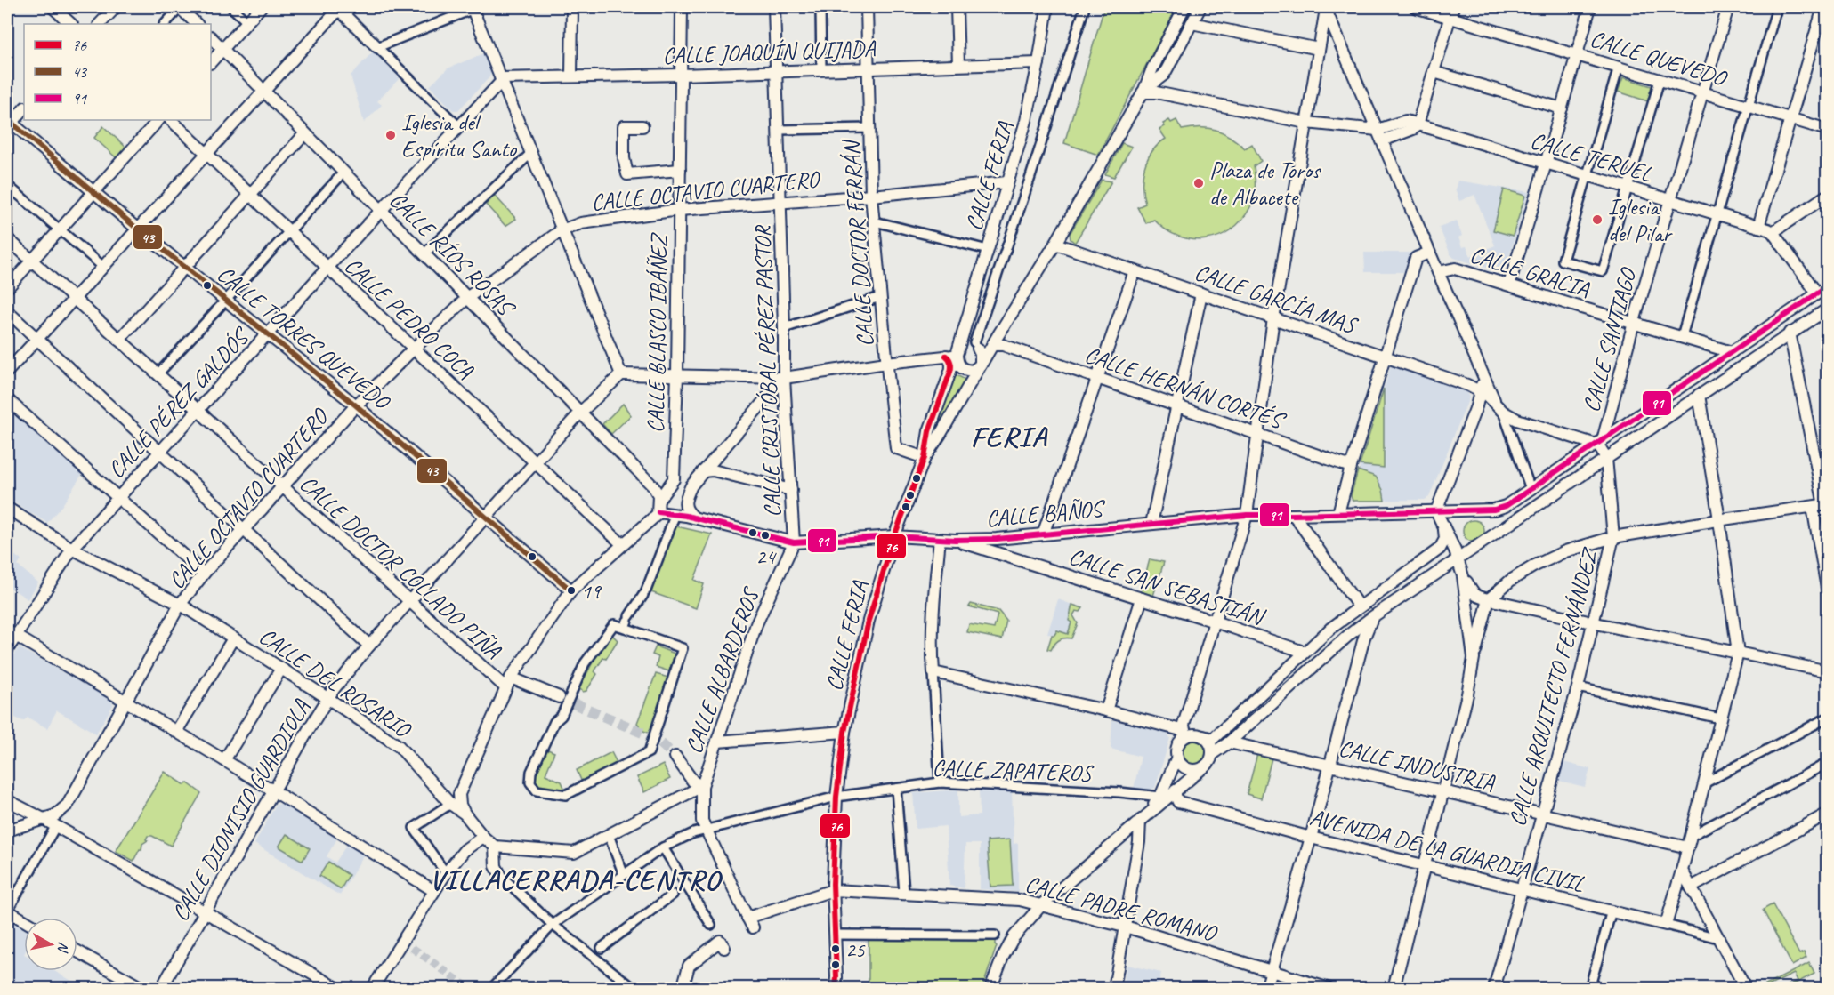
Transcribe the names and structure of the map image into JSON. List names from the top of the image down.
{
  "streets": {
    "street": [
      "CALLE JOAQUÍN QUIJADA",
      "CALLE QUEVEDO",
      "CALLE TERUEL",
      "CALLE FERIA",
      "CALLE OCTAVIO CUARTERO",
      "CALLE DOCTOR FERRÁN",
      "CALLE RÍOS ROSAS",
      "CALLE GRACIA",
      "CALLE GARCÍA MAS",
      "CALLE PEDRO COCA",
      "CALLE BLASCO IBÁÑEZ",
      "CALLE TORRES QUEVEDO",
      "CALLE SANTIAGO",
      "CALLE CRISTÓBAL PÉREZ PASTOR",
      "CALLE HERNÁN CORTÉS",
      "CALLE PÉREZ GALDÓS",
      "CALLE BAÑOS",
      "CALLE DOCTOR COLLADO PIÑA",
      "CALLE SAN SEBASTIÁN",
      "CALLE ALBARDEROS",
      "CALLE DEL ROSARIO",
      "CALLE ARQUITECTO FERNÁNDEZ",
      "CALLE INDUSTRIA",
      "CALLE ZAPATEROS",
      "CALLE DIONISIO GUARDIOLA",
      "AVENIDA DE LA GUARDIA CIVIL",
      "CALLE PADRE ROMANO"
    ]
  },
  "crossings": [
    ["CALLE JOAQUÍN QUIJADA", "CALLE FERIA"],
    ["CALLE JOAQUÍN QUIJADA", "CALLE DOCTOR FERRÁN"],
    ["CALLE JOAQUÍN QUIJADA", "CALLE BLASCO IBÁÑEZ"],
    ["CALLE JOAQUÍN QUIJADA", "CALLE CRISTÓBAL PÉREZ PASTOR"],
    ["CALLE JOAQUÍN QUIJADA", "CALLE PÉREZ GALDÓS"],
    ["CALLE QUEVEDO", "CALLE SANTIAGO"],
    ["CALLE TERUEL", "CALLE SANTIAGO"],
    ["CALLE FERIA", "CALLE OCTAVIO CUARTERO"],
    ["CALLE FERIA", "CALLE DOCTOR FERRÁN"],
    ["CALLE FERIA", "CALLE GARCÍA MAS"],
    ["CALLE FERIA", "CALLE HERNÁN CORTÉS"],
    ["CALLE FERIA", "CALLE BAÑOS"],
    ["CALLE FERIA", "CALLE ALBARDEROS"],
    ["CALLE FERIA", "CALLE ZAPATEROS"],
    ["CALLE FERIA", "CALLE PADRE ROMANO"],
    ["CALLE OCTAVIO CUARTERO", "CALLE DOCTOR FERRÁN"],
    ["CALLE OCTAVIO CUARTERO", "CALLE RÍOS ROSAS"],
    ["CALLE OCTAVIO CUARTERO", "CALLE PEDRO COCA"],
    ["CALLE OCTAVIO CUARTERO", "CALLE BLASCO IBÁÑEZ"],
    ["CALLE OCTAVIO CUARTERO", "CALLE TORRES QUEVEDO"],
    ["CALLE OCTAVIO CUARTERO", "CALLE CRISTÓBAL PÉREZ PASTOR"],
    ["CALLE OCTAVIO CUARTERO", "CALLE DOCTOR COLLADO PIÑA"],
    ["CALLE OCTAVIO CUARTERO", "CALLE DEL ROSARIO"],
    ["CALLE RÍOS ROSAS", "CALLE BLASCO IBÁÑEZ"],
    ["CALLE RÍOS ROSAS", "CALLE PÉREZ GALDÓS"],
    ["CALLE RÍOS ROSAS", "CALLE DIONISIO GUARDIOLA"],
    ["CALLE GRACIA", "CALLE SANTIAGO"],
    ["CALLE GARCÍA MAS", "CALLE SANTIAGO"],
    ["CALLE PEDRO COCA", "CALLE PÉREZ GALDÓS"],
    ["CALLE PEDRO COCA", "CALLE DIONISIO GUARDIOLA"],
    ["CALLE TORRES QUEVEDO", "CALLE PÉREZ GALDÓS"],
    ["CALLE TORRES QUEVEDO", "CALLE DIONISIO GUARDIOLA"],
    ["CALLE CRISTÓBAL PÉREZ PASTOR", "CALLE BAÑOS"],
    ["CALLE CRISTÓBAL PÉREZ PASTOR", "CALLE ALBARDEROS"],
    ["CALLE PÉREZ GALDÓS", "CALLE DOCTOR COLLADO PIÑA"],
    ["CALLE PÉREZ GALDÓS", "CALLE DEL ROSARIO"],
    ["CALLE BAÑOS", "CALLE SAN SEBASTIÁN"],
    ["CALLE BAÑOS", "CALLE ALBARDEROS"],
    ["CALLE DOCTOR COLLADO PIÑA", "CALLE DIONISIO GUARDIOLA"],
    ["CALLE ALBARDEROS", "CALLE ZAPATEROS"],
    ["CALLE ALBARDEROS", "CALLE PADRE ROMANO"],
    ["CALLE DEL ROSARIO", "CALLE DIONISIO GUARDIOLA"],
    ["CALLE ARQUITECTO FERNÁNDEZ", "CALLE INDUSTRIA"],
    ["CALLE ARQUITECTO FERNÁNDEZ", "AVENIDA DE LA GUARDIA CIVIL"]
  ],
  "districts": ["FERIA", "VILLACERRADA-CENTRO"],
  "places": [
    "Iglesia del Espíritu Santo",
    "Plaza de Toros de Albacete",
    "Iglesia del Pilar",
    "24",
    "19",
    "25"
  ],
  "lines": ["transit line 43", "transit line 91", "transit line 76"],
  "legend": ["76", "43", "91"],
  "north": "right"
}
